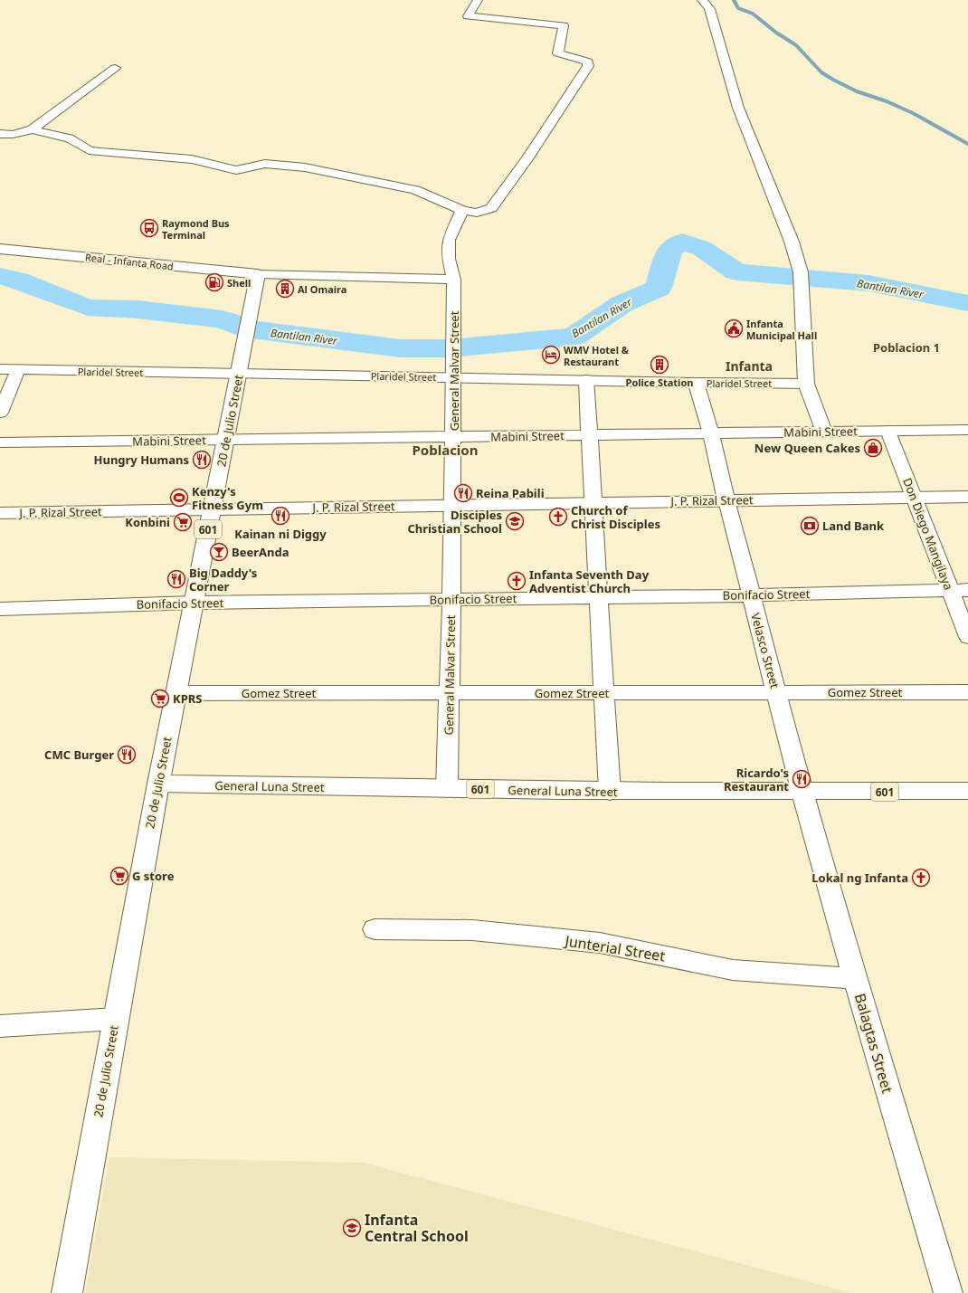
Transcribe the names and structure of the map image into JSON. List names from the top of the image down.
{
  "streets": {
    "street": [
      "Real - Infanta Road",
      "General Malvar Street",
      "Plaridel Street",
      "20 de Julio Street",
      "Mabini Street",
      "J. P. Rizal Street",
      "601",
      "Don Diego Mangilaya",
      "Bonifacio Street",
      "Velasco Street",
      "Gomez Street",
      "General Luna Street",
      "Junterial Street",
      "Balagtas Street"
    ]
  },
  "crossings": [
    ["Real - Infanta Road", "20 de Julio Street"],
    ["General Malvar Street", "Plaridel Street"],
    ["General Malvar Street", "Mabini Street"],
    ["General Malvar Street", "J. P. Rizal Street"],
    ["General Malvar Street", "Bonifacio Street"],
    ["General Malvar Street", "Gomez Street"],
    ["General Malvar Street", "General Luna Street"],
    ["Plaridel Street", "20 de Julio Street"],
    ["Plaridel Street", "Velasco Street"],
    ["20 de Julio Street", "Mabini Street"],
    ["20 de Julio Street", "J. P. Rizal Street"],
    ["20 de Julio Street", "Bonifacio Street"],
    ["20 de Julio Street", "Gomez Street"],
    ["20 de Julio Street", "General Luna Street"],
    ["Mabini Street", "Don Diego Mangilaya"],
    ["Mabini Street", "Velasco Street"],
    ["J. P. Rizal Street", "Don Diego Mangilaya"],
    ["J. P. Rizal Street", "Velasco Street"],
    ["Don Diego Mangilaya", "Bonifacio Street"],
    ["Bonifacio Street", "Velasco Street"],
    ["Velasco Street", "Gomez Street"],
    ["Velasco Street", "General Luna Street"],
    ["Velasco Street", "Balagtas Street"],
    ["General Luna Street", "Balagtas Street"],
    ["Junterial Street", "Balagtas Street"]
  ],
  "districts": ["Poblacion 1", "Infanta", "Poblacion"],
  "water": ["Bantilan River"],
  "places": {
    "bus stop": ["Raymond Bus Terminal"],
    "fuel station": ["Shell"],
    "building": ["Al Omaira", "Police Station"],
    "public building": ["Infanta Municipal Hall"],
    "hotel": ["WMV Hotel & Restaurant"],
    "shop": ["New Queen Cakes"],
    "restaurant": [
      "Hungry Humans",
      "Reina Pabili",
      "Kainan ni Diggy",
      "Big Daddy's Corner",
      "CMC Burger",
      "Ricardo's Restaurant"
    ],
    "sports": ["Kenzy's Fitness Gym"],
    "church": ["Church of Christ Disciples", "Infanta Seventh Day Adventist Church", "Lokal ng Infanta"],
    "school or university": ["Disciples Christian School", "Infanta Central School"],
    "supermarket": ["Konbini", "KPRS", "G store"],
    "bank": ["Land Bank"],
    "bar": ["BeerAnda"]
  }
}
